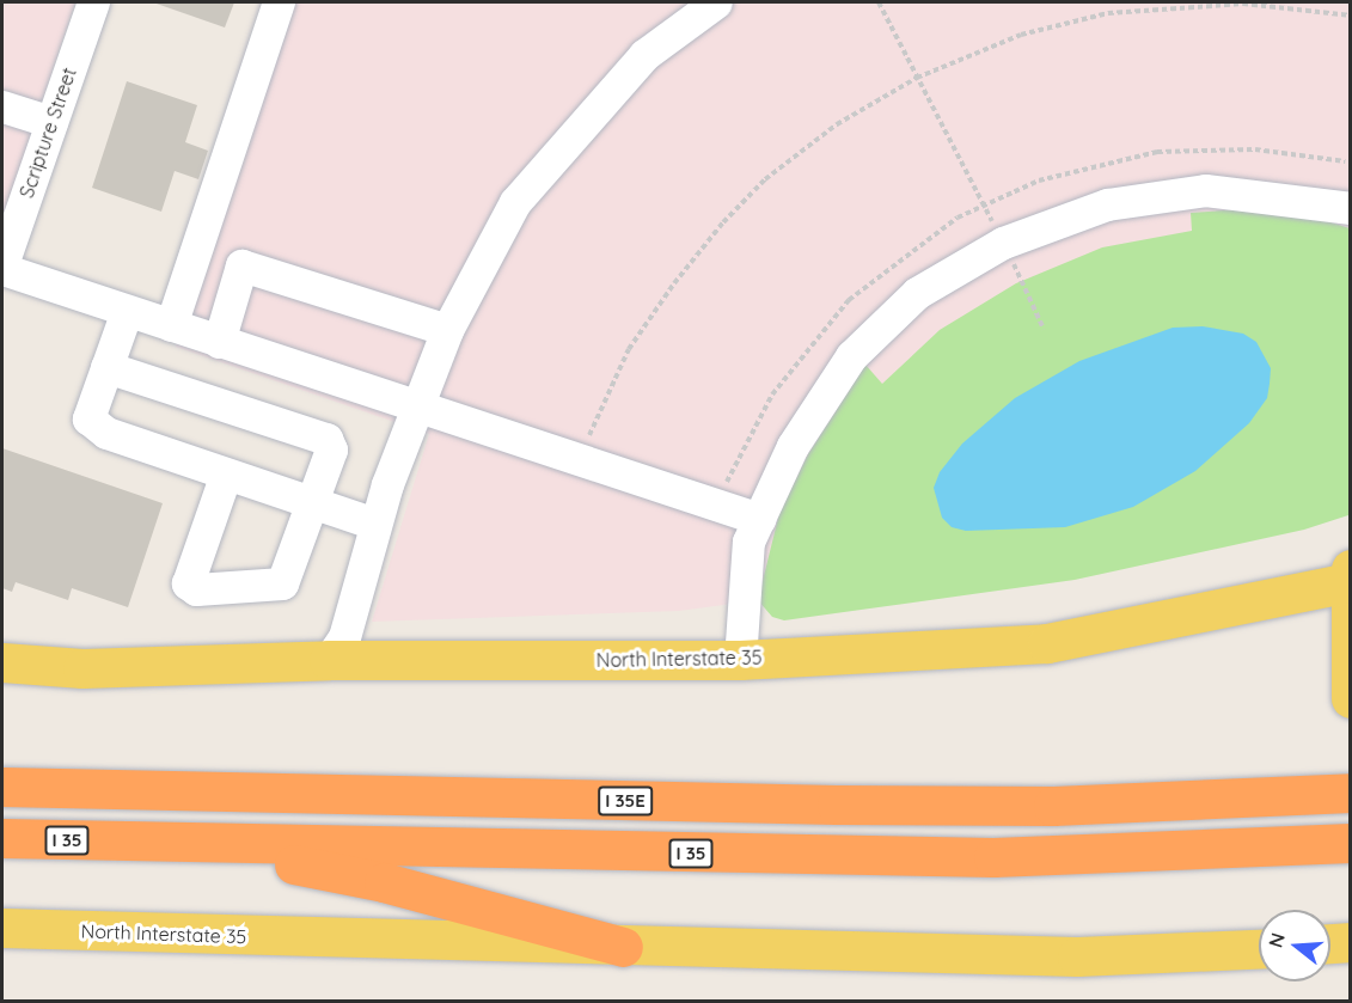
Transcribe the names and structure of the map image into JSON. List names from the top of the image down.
{
  "streets": {
    "highway": ["I 35E", "I 35"],
    "main road": ["North Interstate 35"],
    "street": ["Scripture Street"]
  },
  "north": "left"
}
